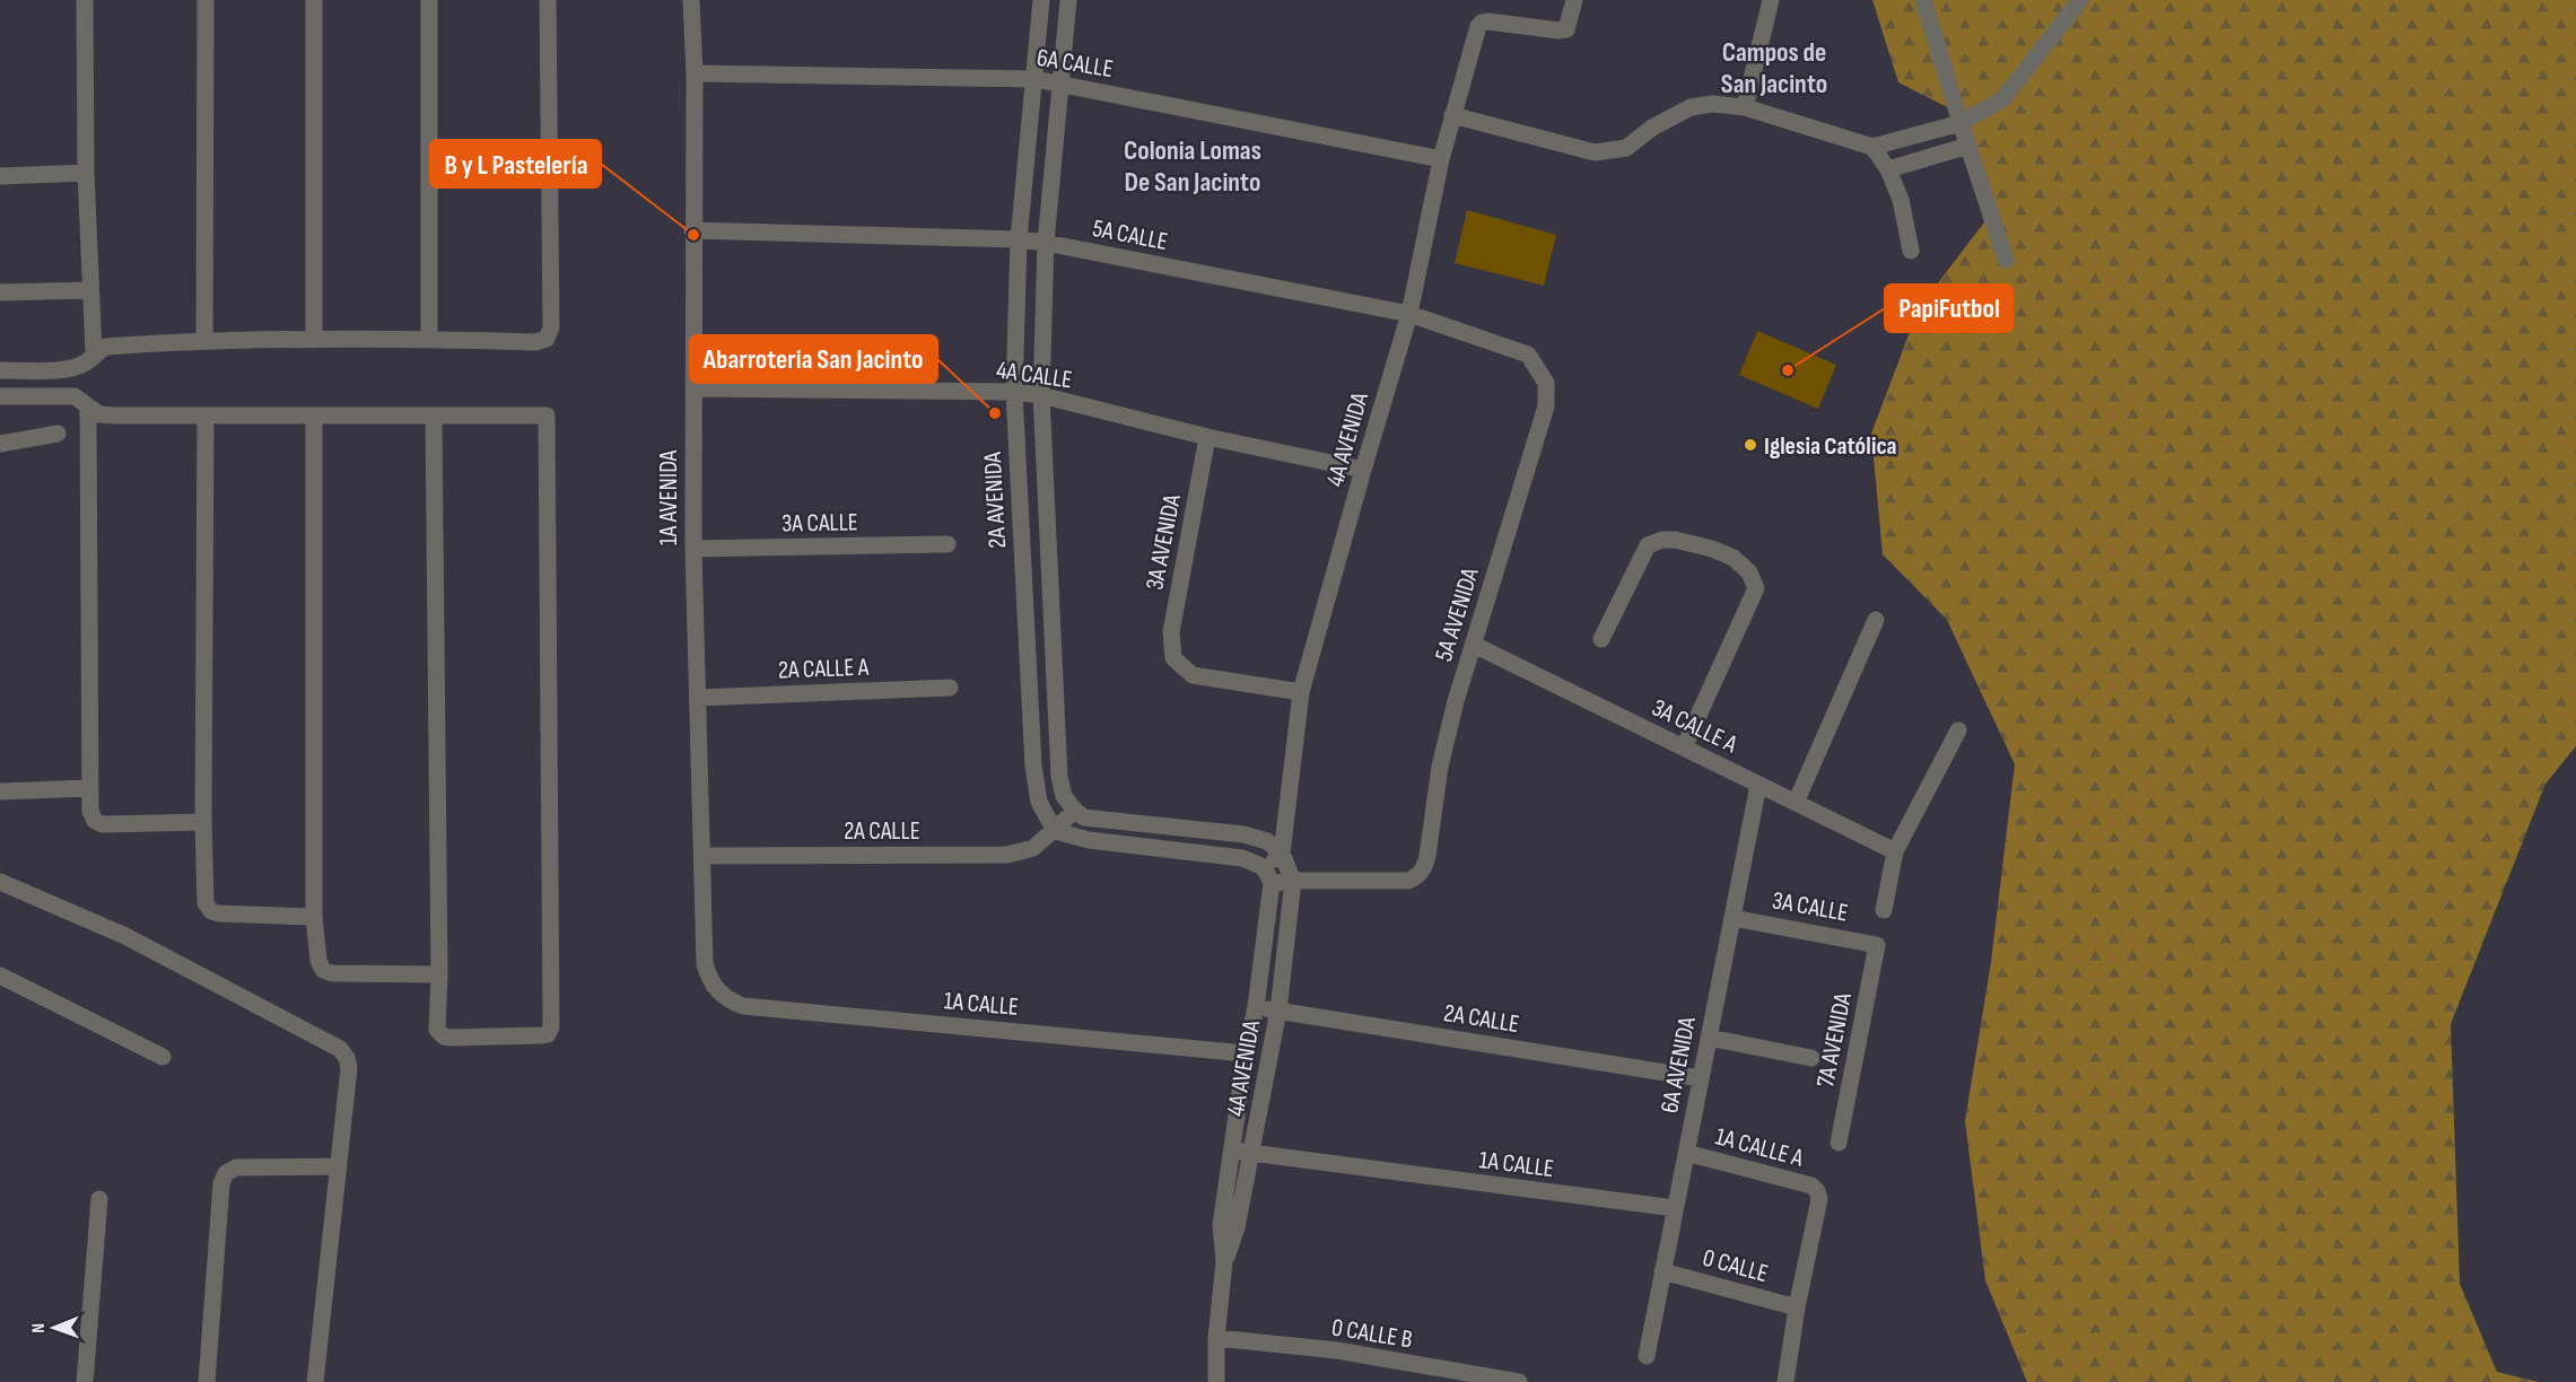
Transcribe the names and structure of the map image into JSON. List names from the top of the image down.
{
  "streets": {
    "street": [
      "6A CALLE",
      "5A CALLE",
      "4A CALLE",
      "4A AVENIDA",
      "1A AVENIDA",
      "2A AVENIDA",
      "3A CALLE",
      "3A AVENIDA",
      "5A AVENIDA",
      "2A CALLE A",
      "3A CALLE A",
      "2A CALLE",
      "1A CALLE",
      "7A AVENIDA",
      "6A AVENIDA",
      "1A CALLE A",
      "0 CALLE",
      "0 CALLE B"
    ]
  },
  "crossings": [
    ["6A CALLE", "4A AVENIDA"],
    ["6A CALLE", "1A AVENIDA"],
    ["6A CALLE", "2A AVENIDA"],
    ["5A CALLE", "4A AVENIDA"],
    ["5A CALLE", "1A AVENIDA"],
    ["5A CALLE", "2A AVENIDA"],
    ["5A CALLE", "5A AVENIDA"],
    ["4A CALLE", "4A AVENIDA"],
    ["4A CALLE", "1A AVENIDA"],
    ["4A CALLE", "2A AVENIDA"],
    ["4A CALLE", "3A AVENIDA"],
    ["4A AVENIDA", "3A AVENIDA"],
    ["4A AVENIDA", "5A AVENIDA"],
    ["4A AVENIDA", "2A CALLE"],
    ["4A AVENIDA", "1A CALLE"],
    ["4A AVENIDA", "0 CALLE B"],
    ["1A AVENIDA", "3A CALLE"],
    ["1A AVENIDA", "2A CALLE A"],
    ["1A AVENIDA", "2A CALLE"],
    ["1A AVENIDA", "1A CALLE"],
    ["2A AVENIDA", "2A CALLE"],
    ["3A CALLE", "7A AVENIDA"],
    ["3A CALLE", "6A AVENIDA"],
    ["5A AVENIDA", "3A CALLE A"],
    ["3A CALLE A", "6A AVENIDA"],
    ["2A CALLE", "6A AVENIDA"],
    ["1A CALLE", "6A AVENIDA"],
    ["6A AVENIDA", "1A CALLE A"],
    ["6A AVENIDA", "0 CALLE"],
    ["1A CALLE A", "0 CALLE"]
  ],
  "districts": ["Campos de San Jacinto", "Colonia Lomas De San Jacinto"],
  "places": [
    "B y L Pastelería",
    "PapiFutbol",
    "Abarroteria San Jacinto",
    "Iglesia Católica"
  ],
  "north": "left"
}
